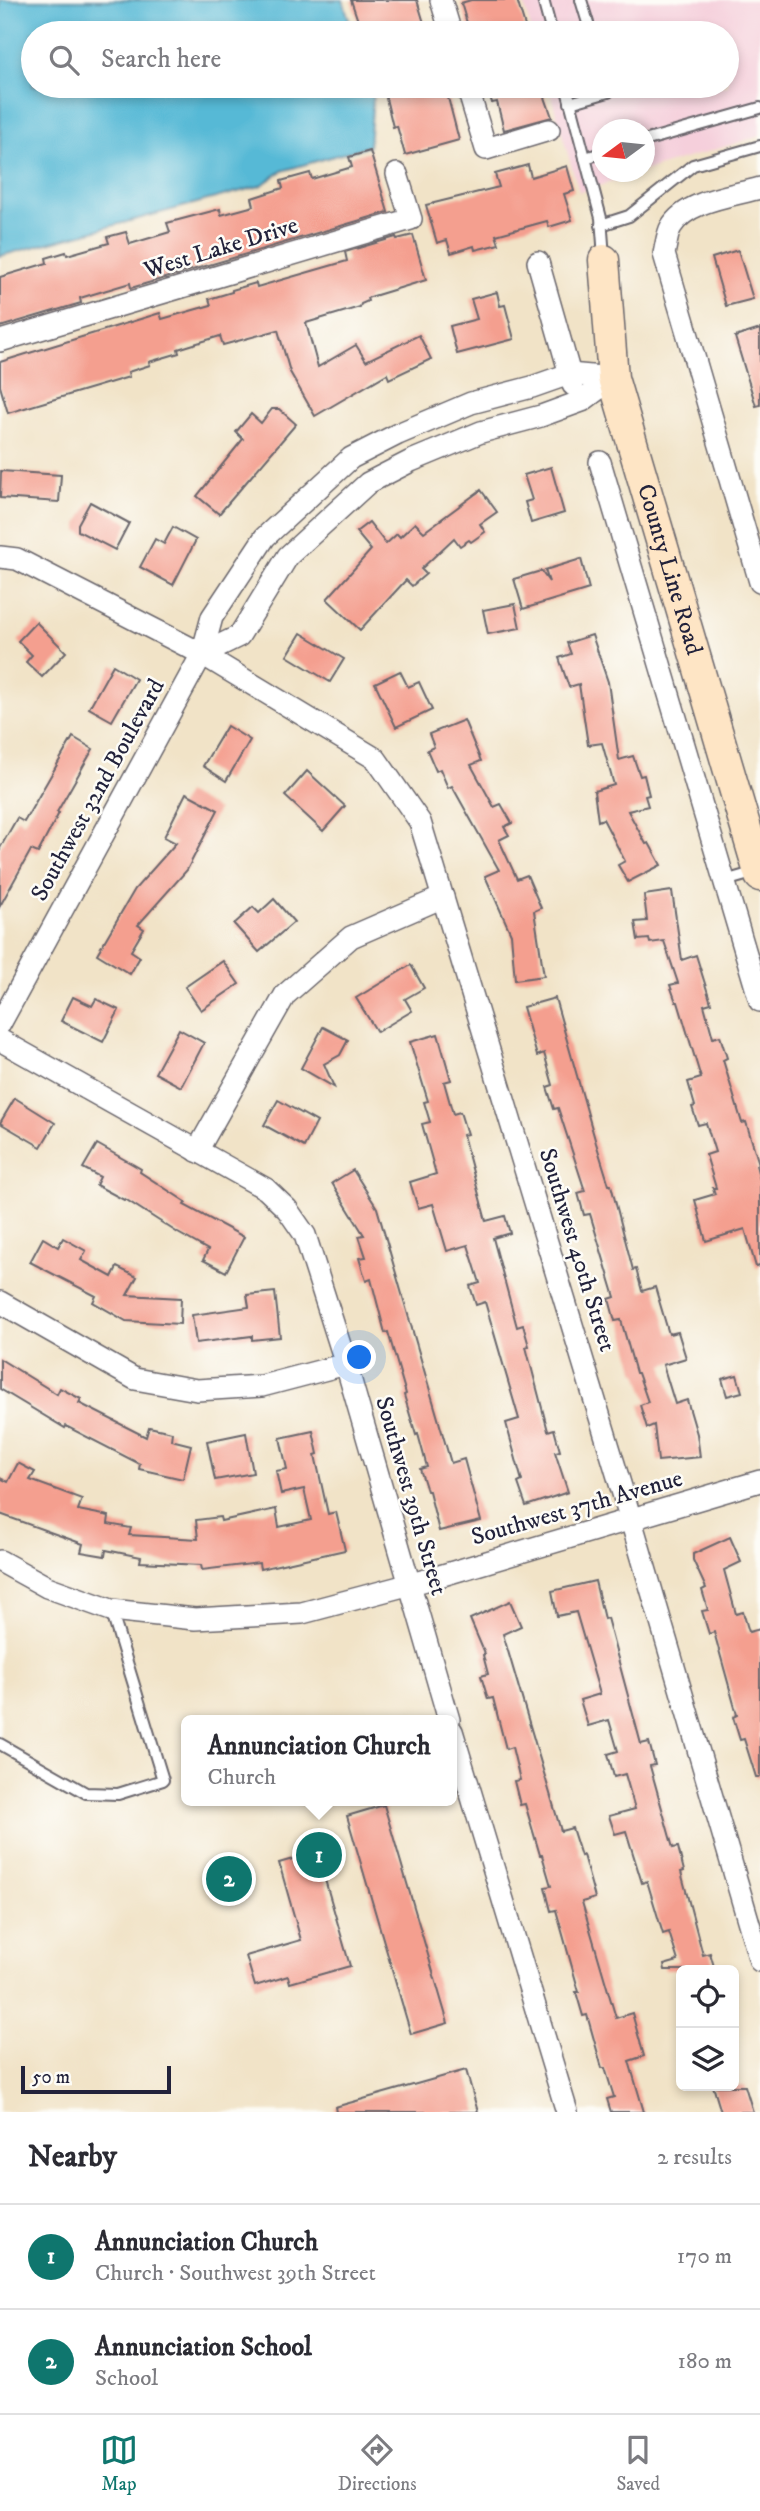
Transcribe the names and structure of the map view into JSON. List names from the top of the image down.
{
  "streets": {
    "street": [
      "West Lake Drive",
      "County Line Road",
      "Southwest 32nd Boulevard",
      "Southwest 40th Street",
      "Southwest 39th Street",
      "Southwest 37th Avenue"
    ]
  },
  "crossings": [
    ["County Line Road", "Southwest 32nd Boulevard"],
    ["Southwest 32nd Boulevard", "Southwest 40th Street"],
    ["Southwest 40th Street", "Southwest 37th Avenue"],
    ["Southwest 39th Street", "Southwest 37th Avenue"]
  ],
  "scale_bar": "50 m",
  "north": "left",
  "page": {
    "search": "Search here",
    "popup": ["Annunciation Church", "Church"],
    "pins": ["1", "2"],
    "scale": "50 m",
    "heading": ["Nearby", "2 results"],
    "list": [
      {
        "mark": "1",
        "name": "Annunciation Church",
        "note": "Church · Southwest 39th Street",
        "value": "170 m"
      },
      {
        "mark": "2",
        "name": "Annunciation School",
        "note": "School",
        "value": "180 m"
      }
    ],
    "nav": ["Map", "Directions", "Saved"]
  }
}
